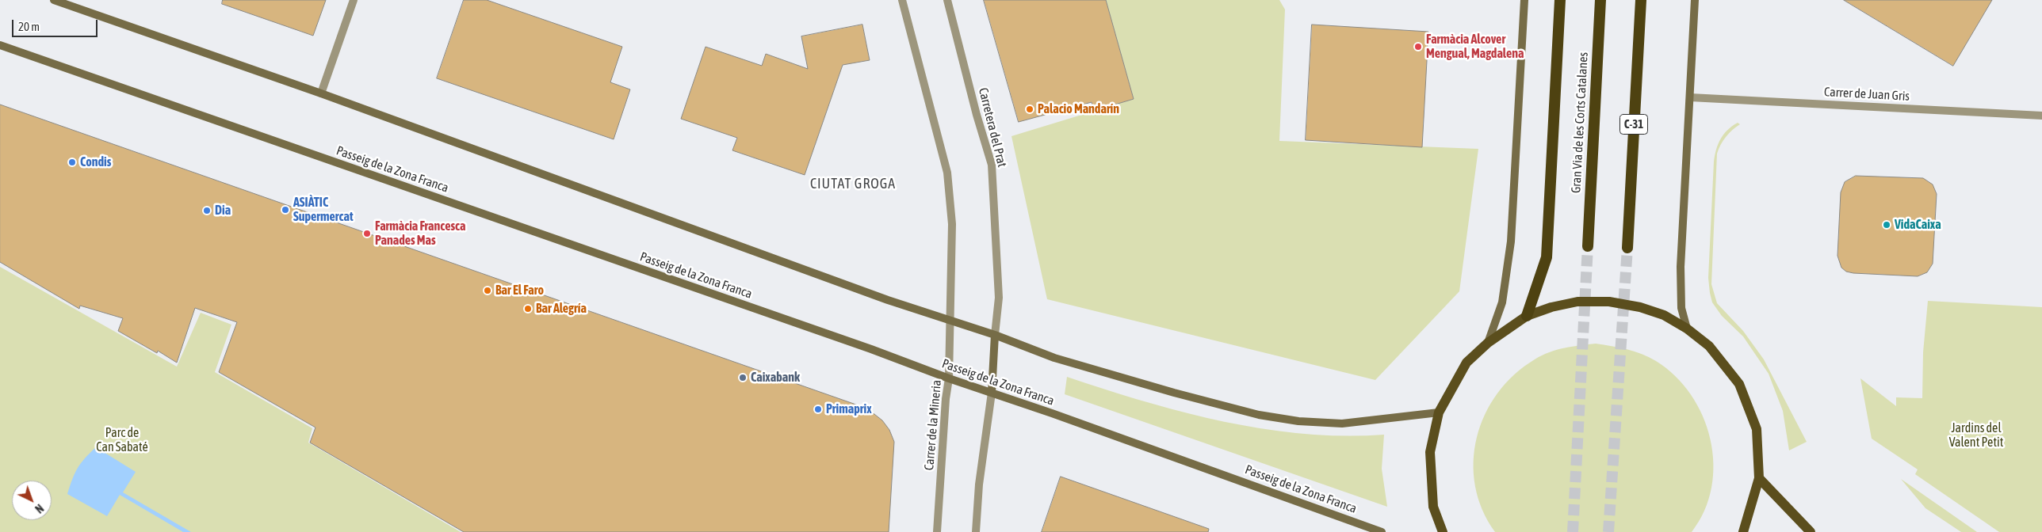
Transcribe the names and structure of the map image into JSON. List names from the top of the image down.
{
  "streets": {
    "highway": ["Gran Via de les Corts Catalanes", "C-31"],
    "main road": ["Passeig de la Zona Franca"],
    "street": ["Carrer de Juan Gris", "Carretera del Prat", "Carrer de la Mineria"]
  },
  "crossings": [
    ["Passeig de la Zona Franca", "Carrer de la Mineria"]
  ],
  "districts": ["CIUTAT GROGA"],
  "parks": ["Jardins del Valent Petit", "Parc de Can Sabaté"],
  "places": [
    "Farmàcia Alcover Mengual, Magdalena",
    "Palacio Mandarín",
    "Condis",
    "ASIÀTIC Supermercat",
    "Dia",
    "VidaCaixa",
    "Farmàcia Francesca Panades Mas",
    "Bar El Faro",
    "Bar Alegría",
    "Caixabank",
    "Primaprix"
  ],
  "scale_bar": "20 m",
  "north": "bottom right"
}
